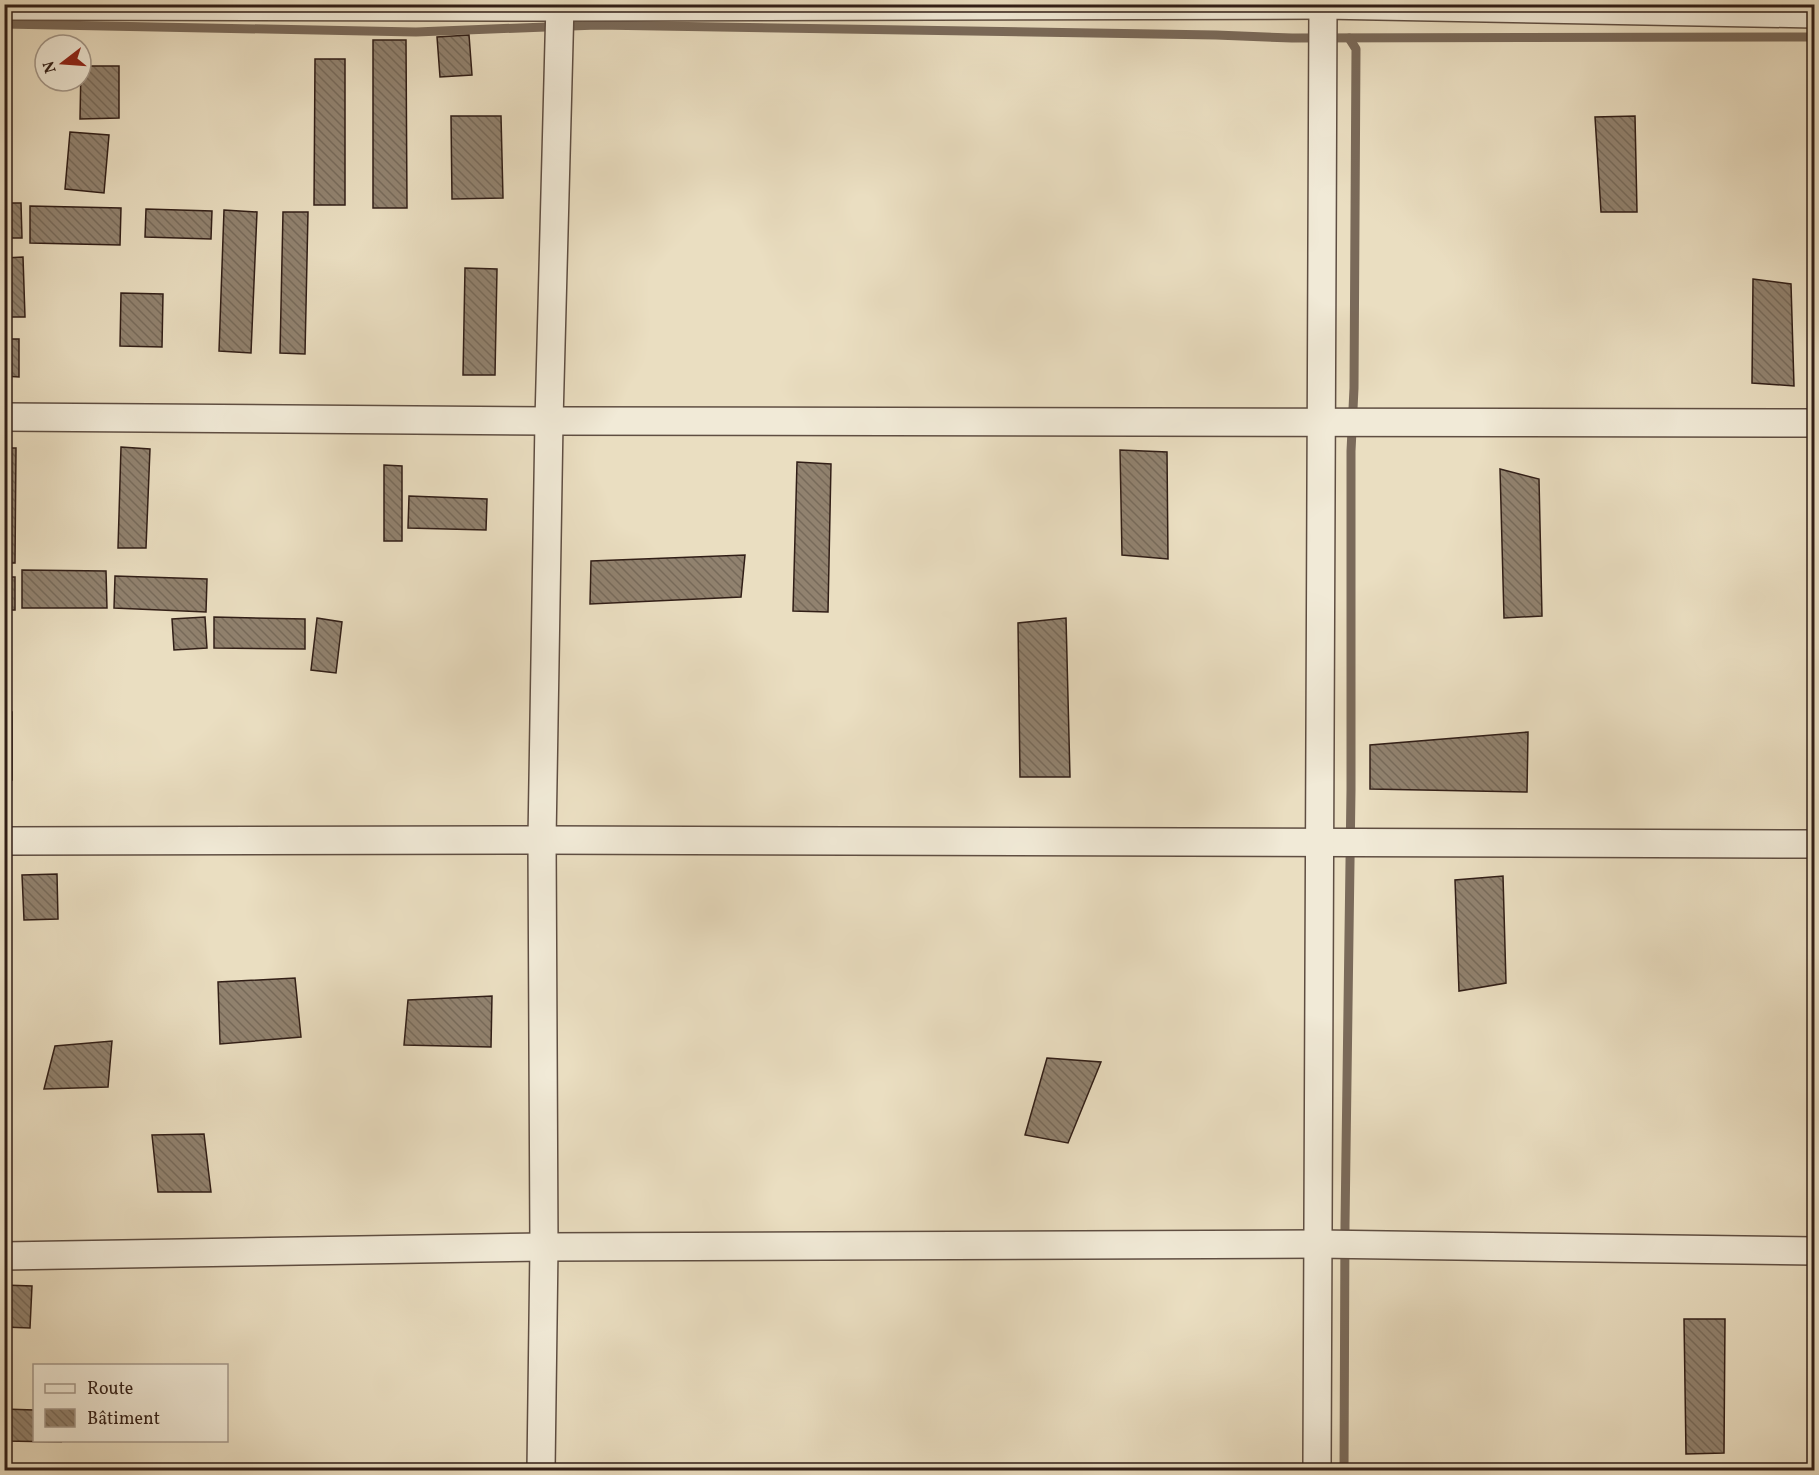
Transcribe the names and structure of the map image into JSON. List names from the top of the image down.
{
  "legend": ["Route", "Bâtiment"],
  "north": "left"
}
